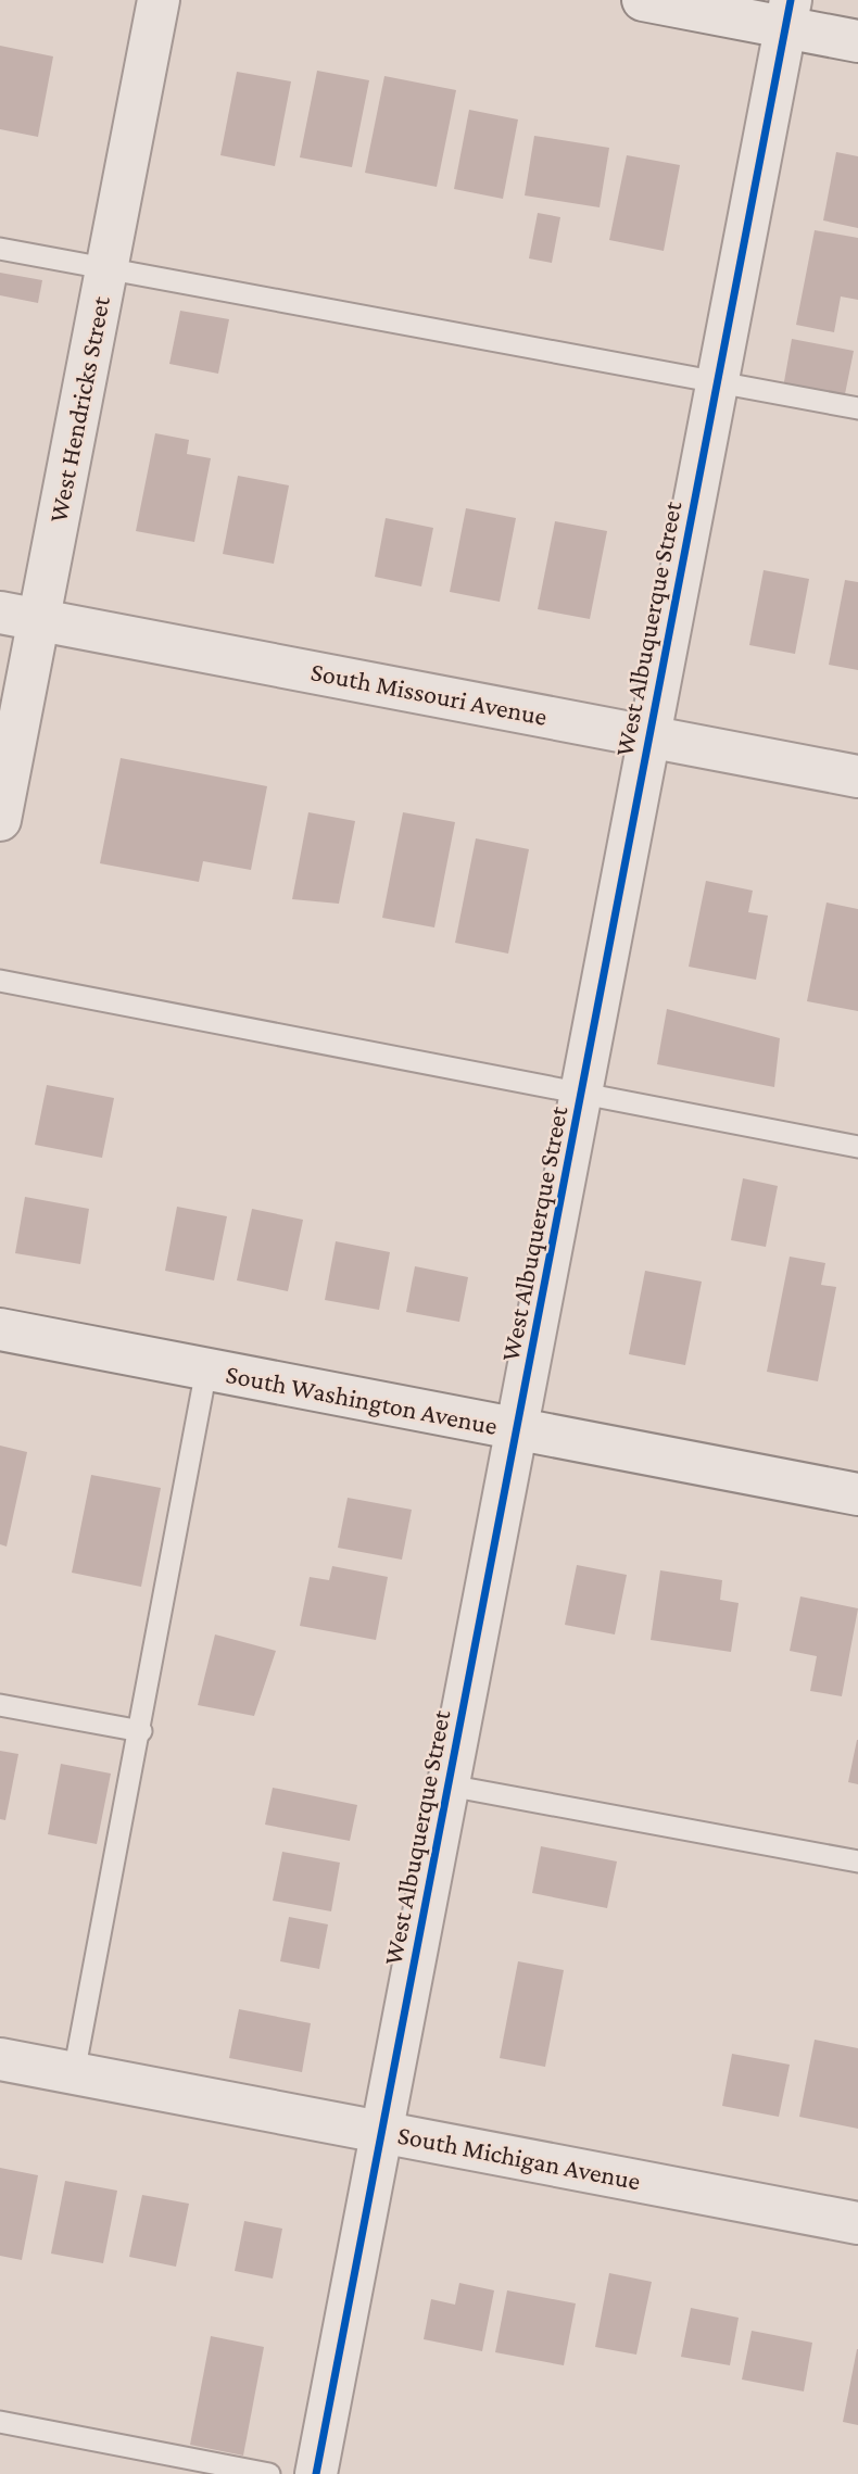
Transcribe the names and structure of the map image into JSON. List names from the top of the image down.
{
  "streets": {
    "street": [
      "West Hendricks Street",
      "West Albuquerque Street",
      "South Missouri Avenue",
      "South Washington Avenue",
      "South Michigan Avenue"
    ]
  },
  "crossings": [
    ["West Hendricks Street", "South Missouri Avenue"],
    ["West Albuquerque Street", "South Missouri Avenue"],
    ["West Albuquerque Street", "South Washington Avenue"],
    ["West Albuquerque Street", "South Michigan Avenue"]
  ]
}
